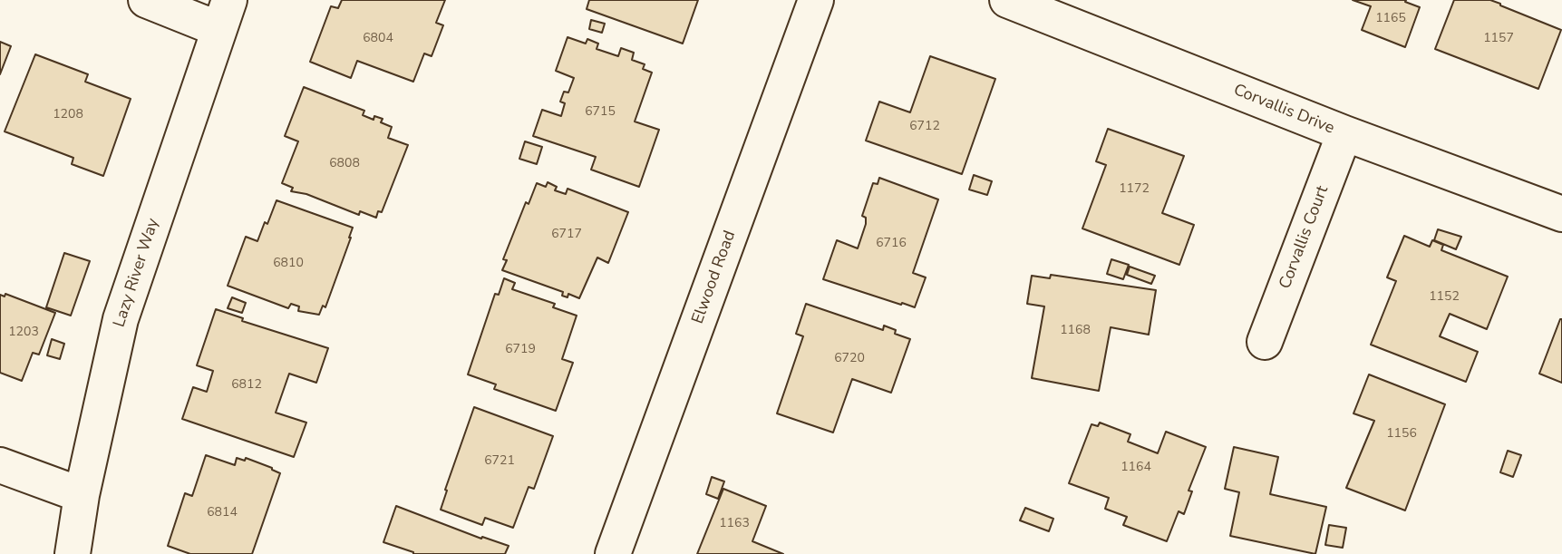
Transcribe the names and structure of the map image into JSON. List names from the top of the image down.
{
  "streets": {
    "street": [
      "Corvallis Drive",
      "Corvallis Court",
      "Lazy River Way",
      "Elwood Road"
    ]
  },
  "crossings": [
    ["Corvallis Drive", "Corvallis Court"]
  ],
  "house_numbers": [
    "1165",
    "6804",
    "1157",
    "6715",
    "1208",
    "6712",
    "6808",
    "1172",
    "6717",
    "6716",
    "6810",
    "1152",
    "1168",
    "1203",
    "6719",
    "6720",
    "6812",
    "1156",
    "6721",
    "1164",
    "6814",
    "1163"
  ]
}
